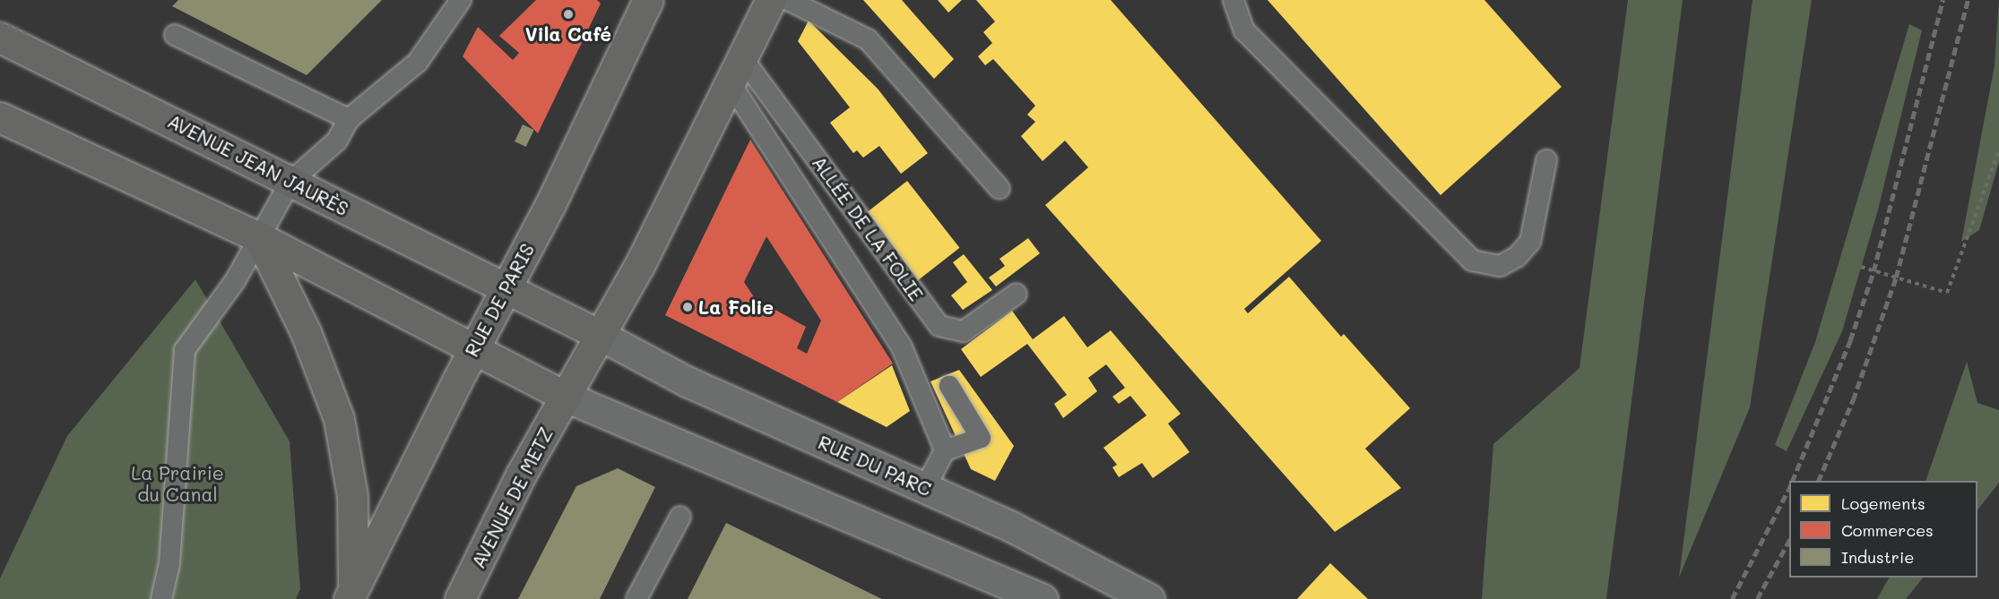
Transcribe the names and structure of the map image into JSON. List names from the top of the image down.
{
  "streets": {
    "main road": [
      "AVENUE JEAN JAURÈS",
      "RUE DE PARIS",
      "RUE DU PARC",
      "AVENUE DE METZ"
    ],
    "lane": ["ALLÉE DE LA FOLIE"]
  },
  "crossings": [
    ["AVENUE JEAN JAURÈS", "RUE DE PARIS"],
    ["AVENUE JEAN JAURÈS", "RUE DU PARC"]
  ],
  "parks": ["La Prairie du Canal"],
  "places": ["Vila Café", "La Folie"],
  "legend": ["Logements", "Commerces", "Industrie"]
}
